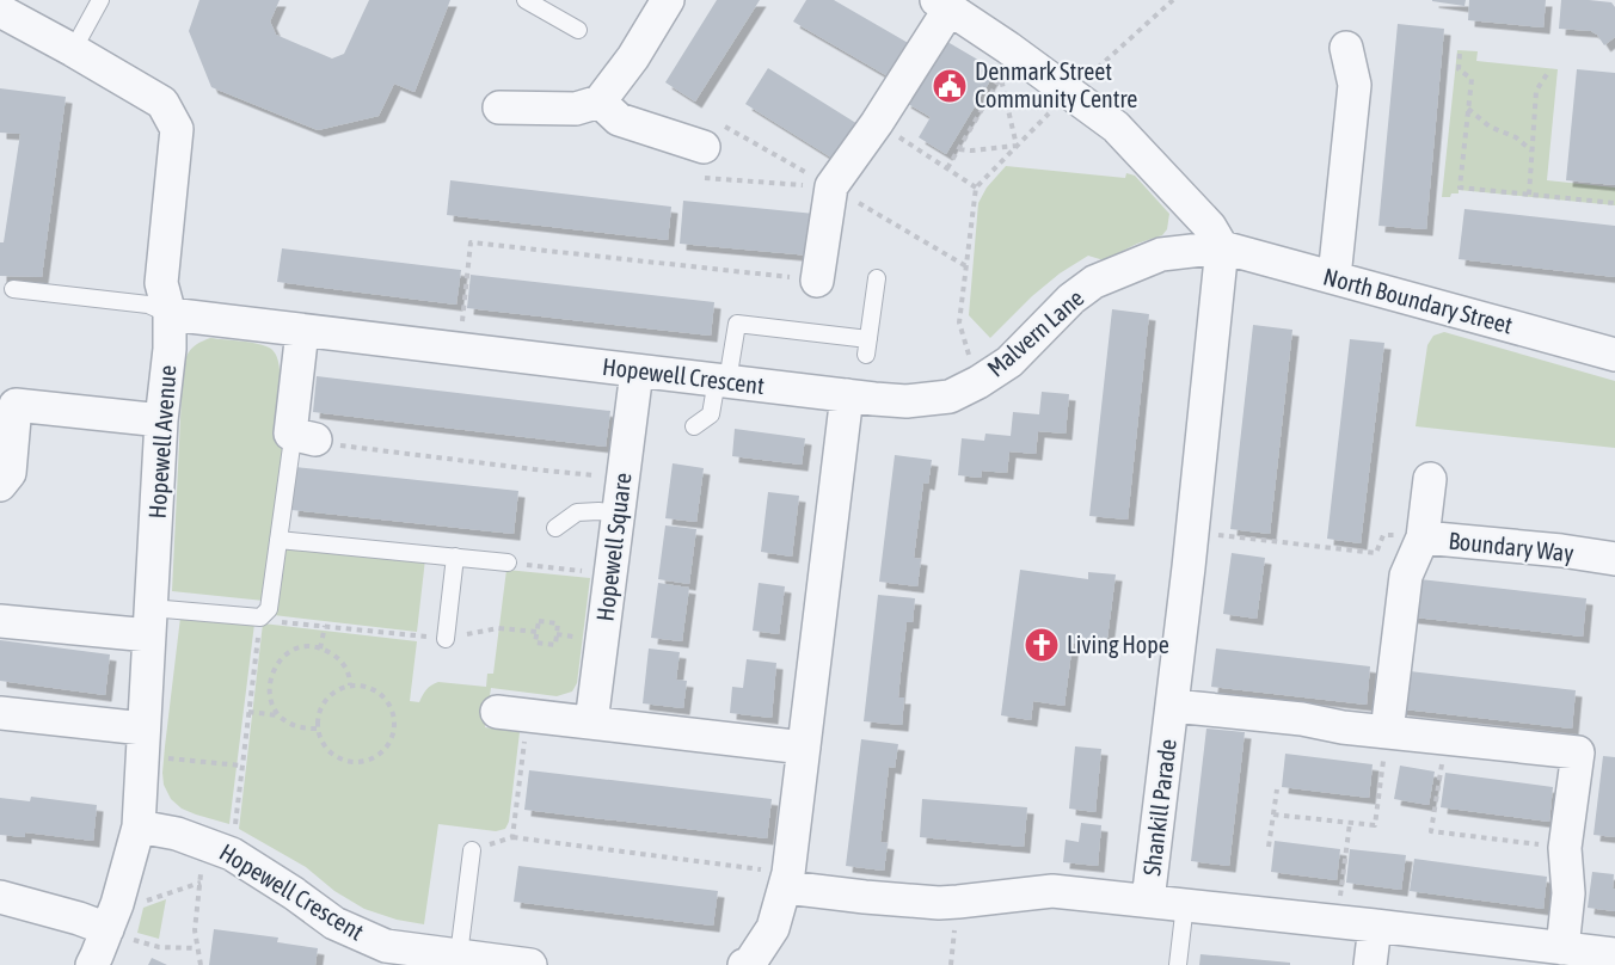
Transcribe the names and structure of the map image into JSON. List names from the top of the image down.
{
  "streets": {
    "street": [
      "North Boundary Street",
      "Malvern Lane",
      "Hopewell Crescent",
      "Hopewell Avenue",
      "Hopewell Square",
      "Boundary Way",
      "Shankill Parade"
    ]
  },
  "crossings": [
    ["North Boundary Street", "Malvern Lane"],
    ["North Boundary Street", "Shankill Parade"],
    ["Malvern Lane", "Hopewell Crescent"],
    ["Malvern Lane", "Shankill Parade"],
    ["Hopewell Crescent", "Hopewell Avenue"],
    ["Hopewell Crescent", "Hopewell Square"]
  ],
  "places": {
    "public building": ["Denmark Street Community Centre"],
    "church": ["Living Hope"]
  }
}
